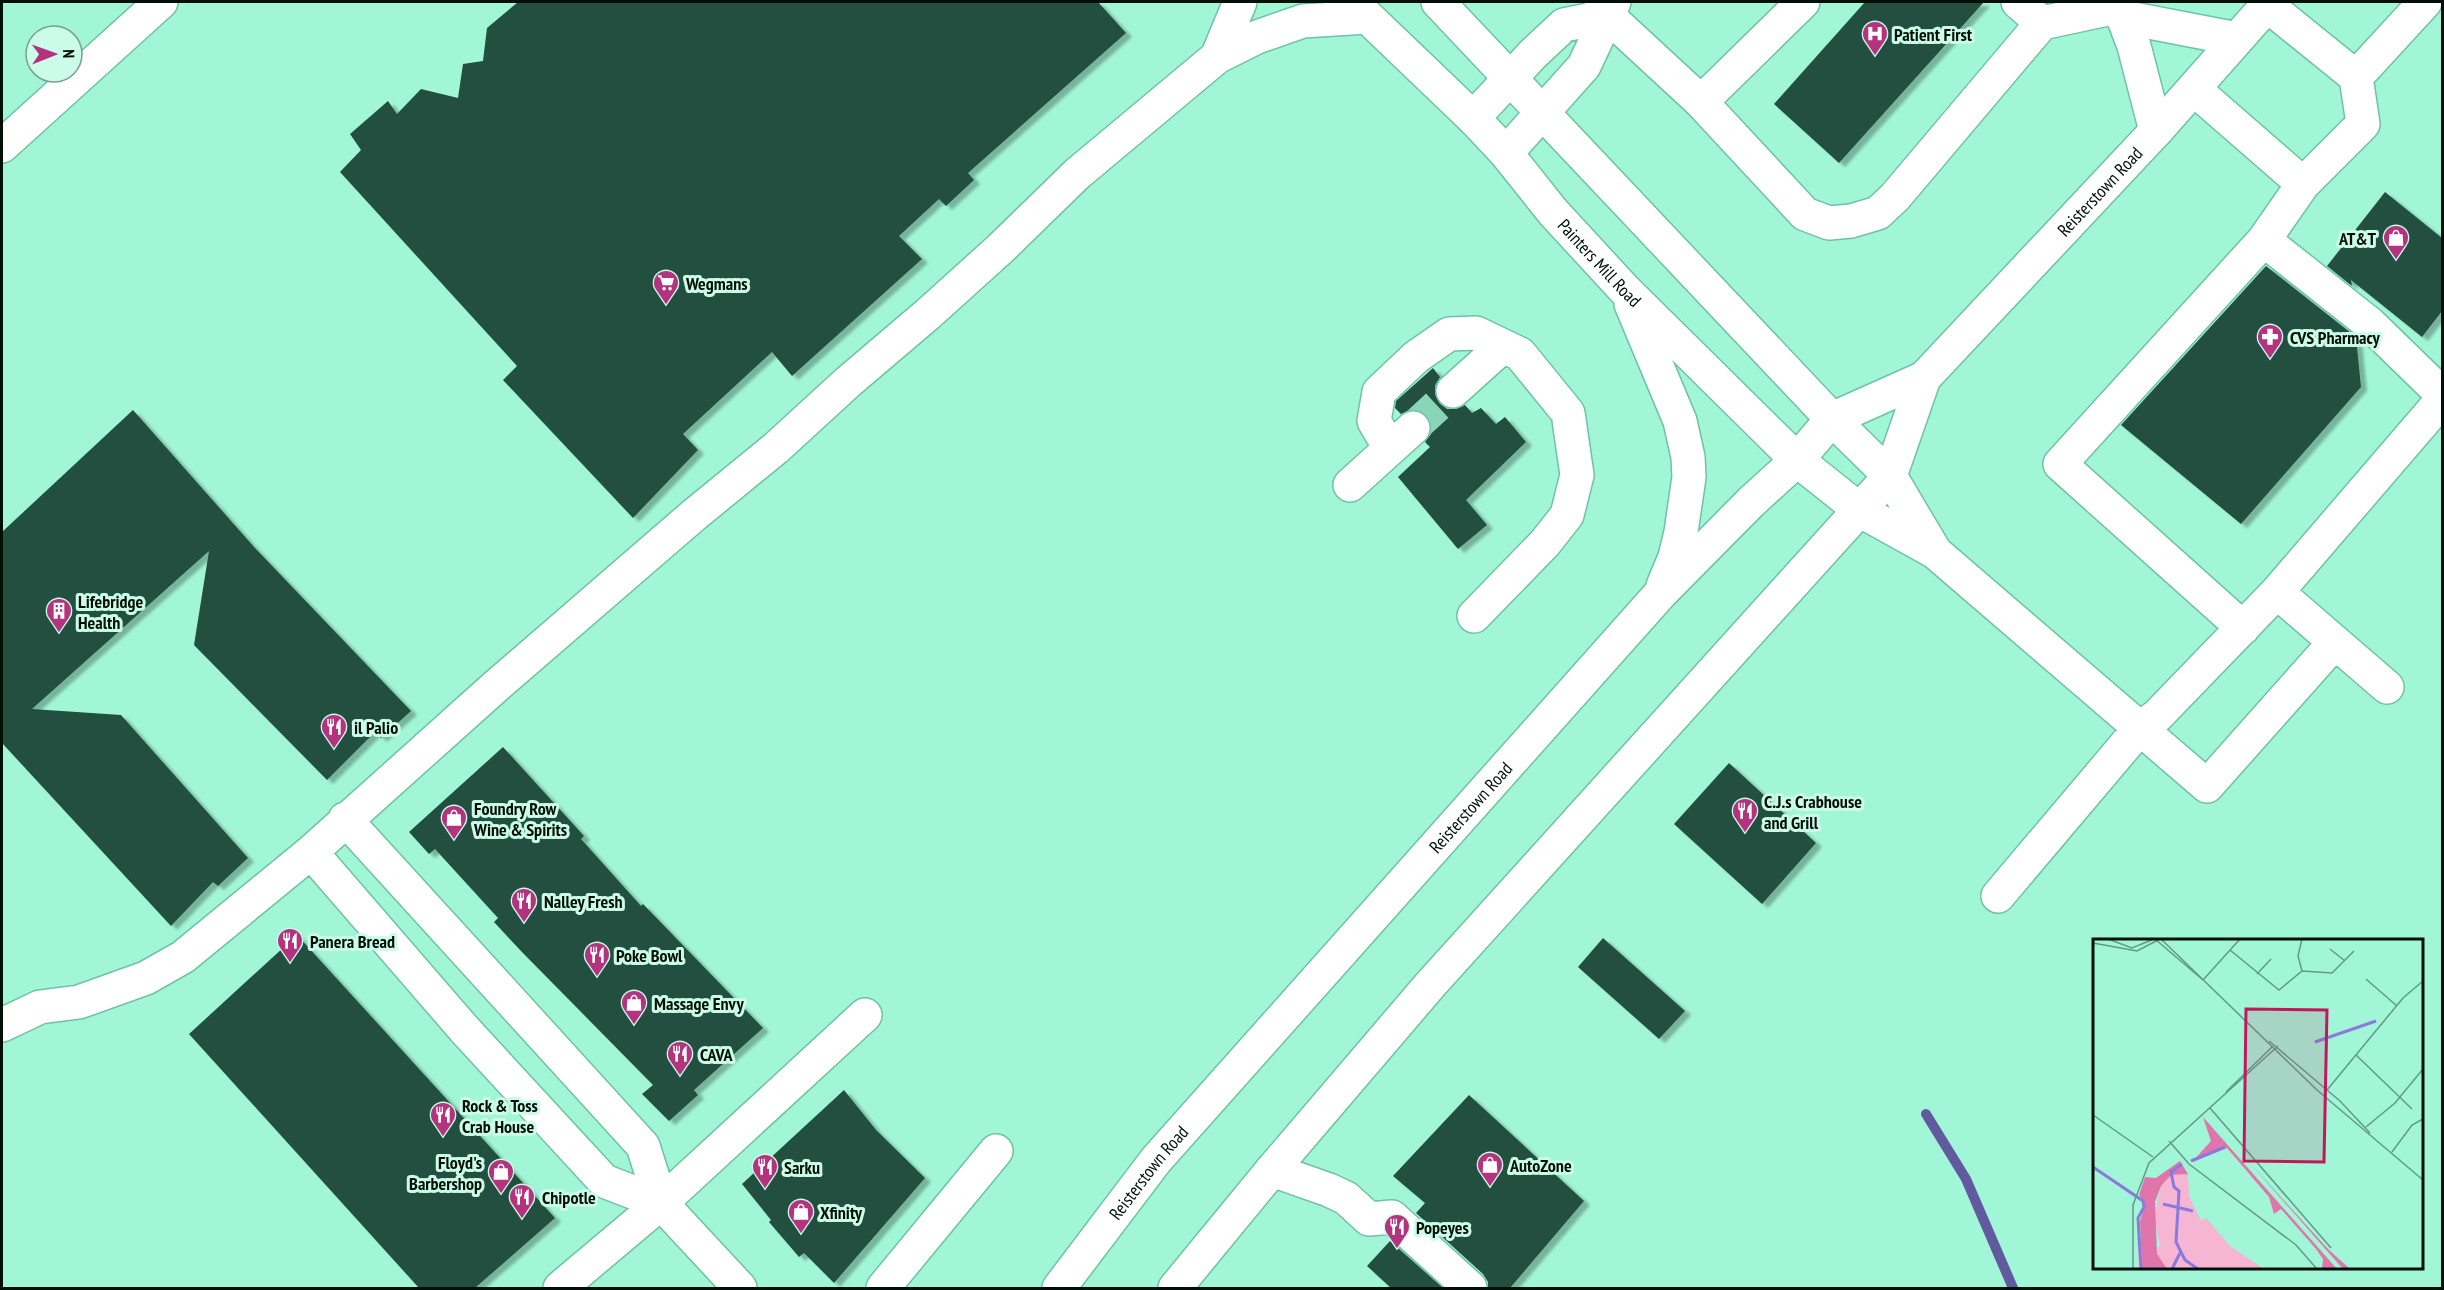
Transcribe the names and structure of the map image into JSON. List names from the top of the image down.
{
  "streets": {
    "main road": ["Reisterstown Road", "Painters Mill Road"]
  },
  "crossings": [
    ["Reisterstown Road", "Painters Mill Road"]
  ],
  "places": {
    "hospital": ["Patient First"],
    "shop": [
      "AT&T",
      "Foundry Row Wine & Spirits",
      "Massage Envy",
      "AutoZone",
      "Floyd's Barbershop",
      "Xfinity"
    ],
    "supermarket": ["Wegmans"],
    "pharmacy": ["CVS Pharmacy"],
    "building": ["Lifebridge Health"],
    "restaurant": [
      "il Palio",
      "C.J.s Crabhouse and Grill",
      "Nalley Fresh",
      "Panera Bread",
      "Poke Bowl",
      "CAVA",
      "Rock & Toss Crab House",
      "Sarku",
      "Chipotle",
      "Popeyes"
    ]
  },
  "north": "right"
}
